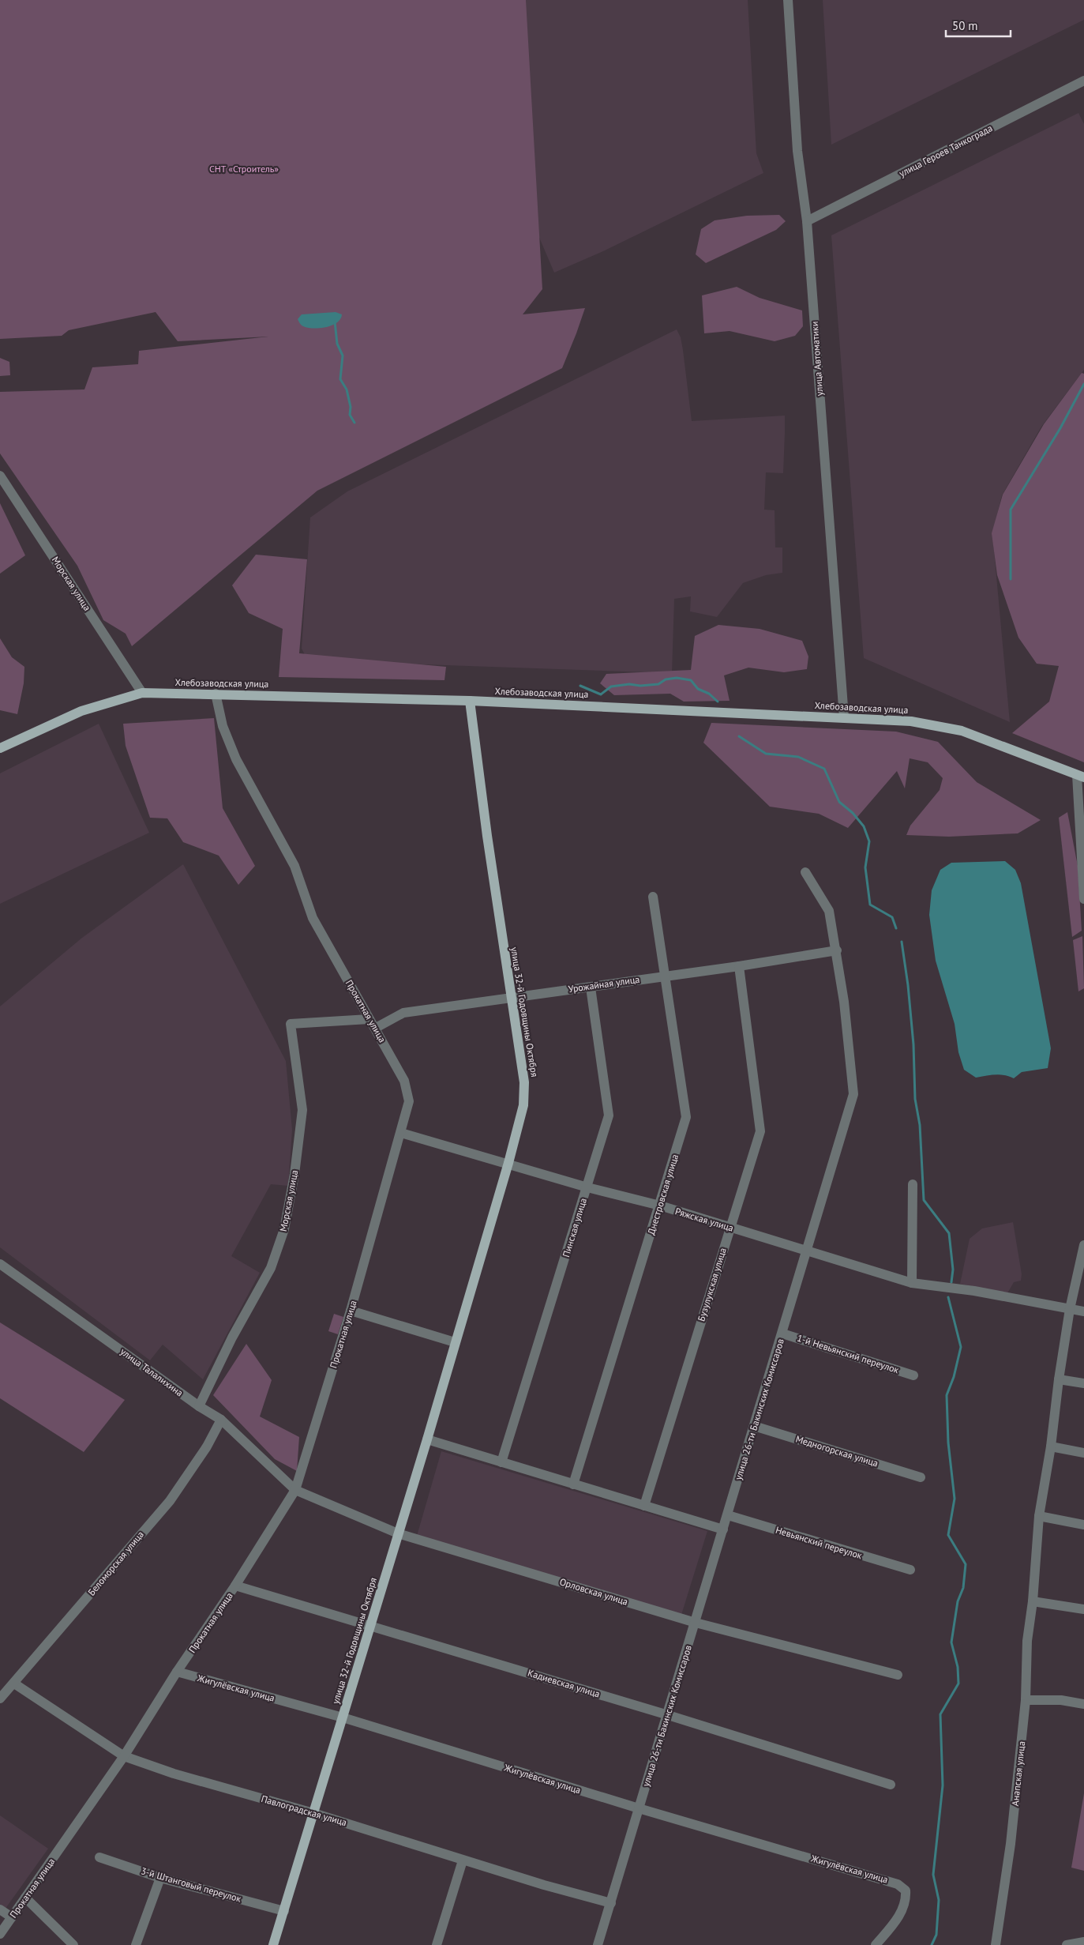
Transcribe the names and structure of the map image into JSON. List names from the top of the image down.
{
  "streets": {
    "main road": ["Хлебозаводская улица", "улица 32-й Годовщины Октября"],
    "street": [
      "улица Героев Танкограда",
      "улица Автоматики",
      "Морская улица",
      "Урожайная улица",
      "Прокатная улица",
      "Днестровская улица",
      "Ряжская улица",
      "Пинская улица",
      "Бузулукская улица",
      "1-й Невьянский переулок",
      "улица Талалихина",
      "улица 26-ти Бакинских Комиссаров",
      "Медногорская улица",
      "Невьянский переулок",
      "Беломорская улица",
      "Орловская улица",
      "Кадиевская улица",
      "Жигулёвская улица",
      "Анапская улица",
      "Павлоградская улица",
      "3-й Штанговый переулок"
    ]
  },
  "crossings": [
    ["улица Героев Танкограда", "улица Автоматики"],
    ["улица Автоматики", "Хлебозаводская улица"],
    ["Морская улица", "Хлебозаводская улица"],
    ["Морская улица", "Прокатная улица"],
    ["Морская улица", "улица Талалихина"],
    ["Хлебозаводская улица", "Прокатная улица"],
    ["Хлебозаводская улица", "улица 32-й Годовщины Октября"],
    ["Урожайная улица", "Прокатная улица"],
    ["Урожайная улица", "улица 32-й Годовщины Октября"],
    ["Урожайная улица", "Днестровская улица"],
    ["Урожайная улица", "Пинская улица"],
    ["Урожайная улица", "Бузулукская улица"],
    ["Урожайная улица", "улица 26-ти Бакинских Комиссаров"],
    ["Прокатная улица", "Ряжская улица"],
    ["Прокатная улица", "улица Талалихина"],
    ["Прокатная улица", "Орловская улица"],
    ["Прокатная улица", "Кадиевская улица"],
    ["Прокатная улица", "Жигулёвская улица"],
    ["Прокатная улица", "Павлоградская улица"],
    ["улица 32-й Годовщины Октября", "Ряжская улица"],
    ["улица 32-й Годовщины Октября", "Орловская улица"],
    ["улица 32-й Годовщины Октября", "Кадиевская улица"],
    ["улица 32-й Годовщины Октября", "Жигулёвская улица"],
    ["улица 32-й Годовщины Октября", "Павлоградская улица"],
    ["улица 32-й Годовщины Октября", "3-й Штанговый переулок"],
    ["Днестровская улица", "Ряжская улица"],
    ["Ряжская улица", "Пинская улица"],
    ["Ряжская улица", "Бузулукская улица"],
    ["Ряжская улица", "улица 26-ти Бакинских Комиссаров"],
    ["Ряжская улица", "Анапская улица"],
    ["1-й Невьянский переулок", "улица 26-ти Бакинских Комиссаров"],
    ["улица Талалихина", "Беломорская улица"],
    ["улица Талалихина", "Орловская улица"],
    ["улица 26-ти Бакинских Комиссаров", "Медногорская улица"],
    ["улица 26-ти Бакинских Комиссаров", "Невьянский переулок"],
    ["улица 26-ти Бакинских Комиссаров", "Орловская улица"],
    ["улица 26-ти Бакинских Комиссаров", "Кадиевская улица"],
    ["улица 26-ти Бакинских Комиссаров", "Жигулёвская улица"],
    ["улица 26-ти Бакинских Комиссаров", "Павлоградская улица"],
    ["Беломорская улица", "Павлоградская улица"]
  ],
  "parks": ["СНТ «Строитель»"],
  "scale_bar": "50 m"
}
